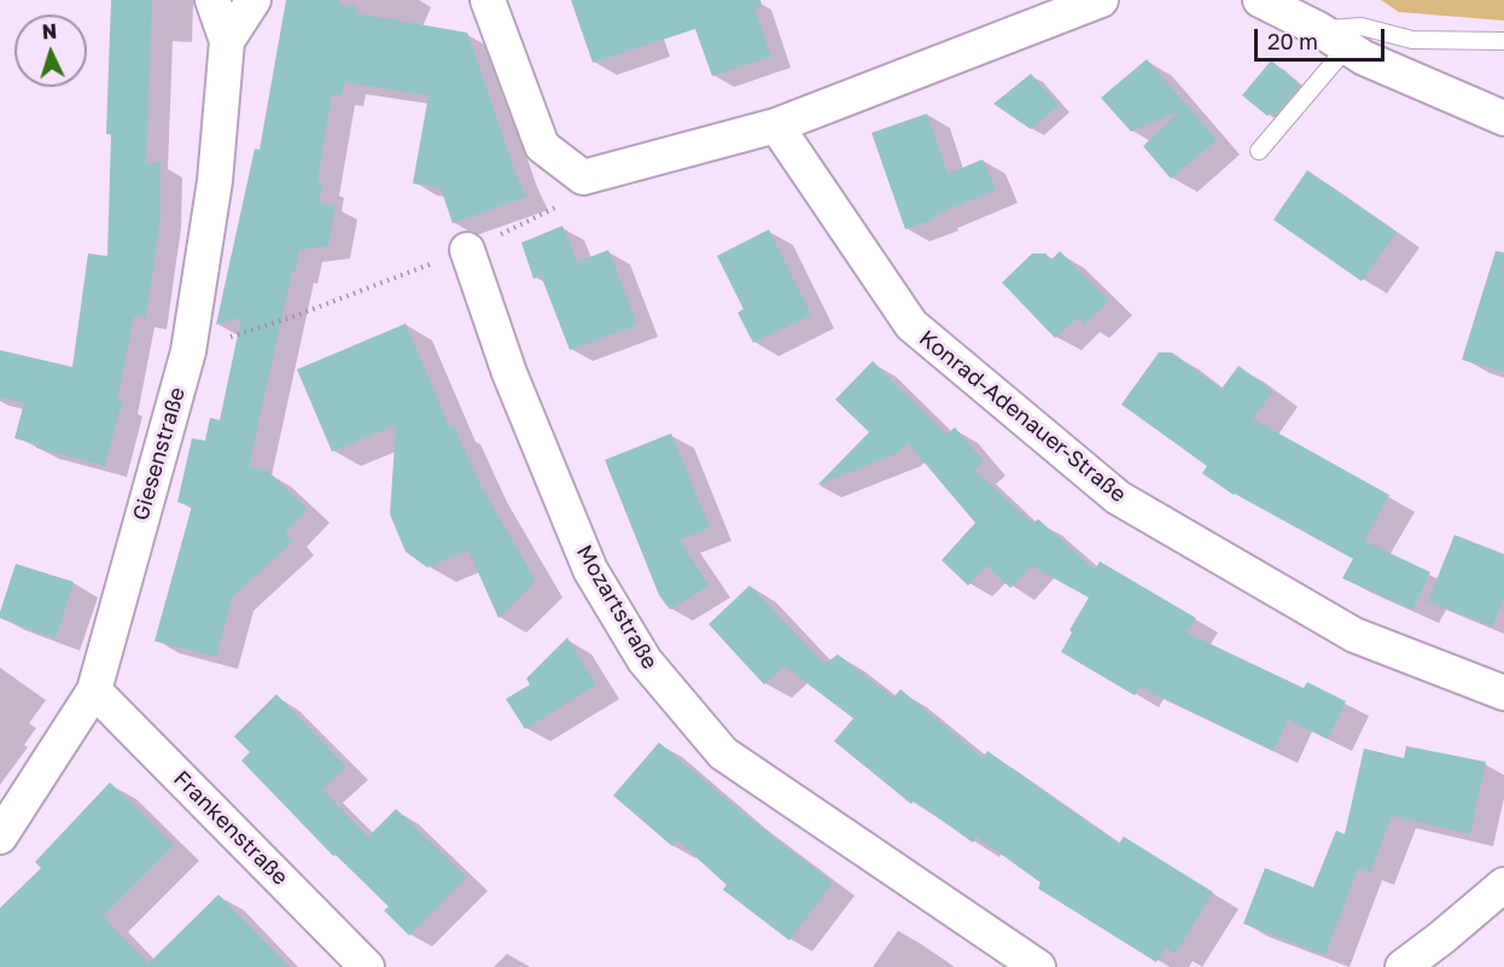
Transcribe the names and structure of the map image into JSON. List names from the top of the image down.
{
  "streets": {
    "street": [
      "Konrad-Adenauer-Straße",
      "Giesenstraße",
      "Mozartstraße",
      "Frankenstraße"
    ]
  },
  "crossings": [
    ["Giesenstraße", "Frankenstraße"]
  ],
  "scale_bar": "20 m",
  "north": "top"
}
